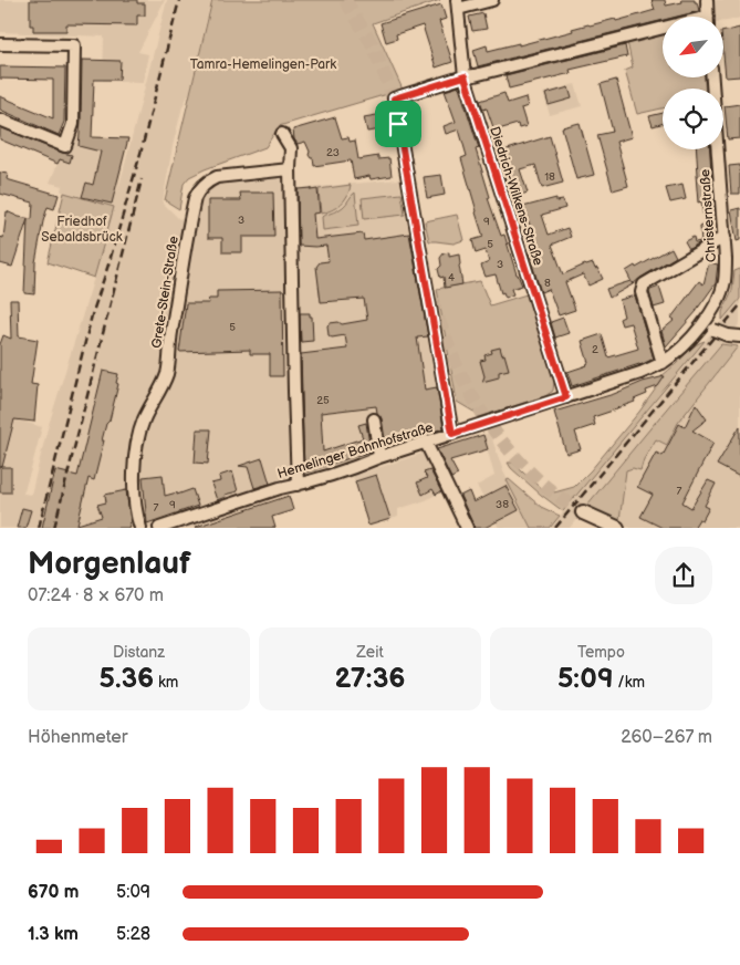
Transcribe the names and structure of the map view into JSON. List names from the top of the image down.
{
  "streets": {
    "street": [
      "Diedrich-Wilkens-Straße",
      "Christernstraße",
      "Grete-Stein-Straße",
      "Hemelinger Bahnhofstraße"
    ]
  },
  "crossings": [
    ["Diedrich-Wilkens-Straße", "Hemelinger Bahnhofstraße"],
    ["Christernstraße", "Hemelinger Bahnhofstraße"]
  ],
  "parks": ["Tamra-Hemelingen-Park", "Friedhof Sebaldsbrück"],
  "house_numbers": [
    "23",
    "18",
    "3",
    "9",
    "5",
    "3",
    "4",
    "8",
    "5",
    "2",
    "25",
    "7",
    "9",
    "38",
    "7"
  ],
  "north": "bottom left",
  "page": {
    "heading": ["Morgenlauf", "07:24 · 8 × 670 m"],
    "stats": [
      ["Distanz", "5.36 km"],
      ["Zeit", "27:36"],
      ["Tempo", "5:09 /km"]
    ],
    "chart": ["Höhenmeter", "260–267 m"],
    "list": [
      {
        "name": "670 m",
        "note": "5:09"
      },
      {
        "name": "1.3 km",
        "note": "5:28"
      }
    ]
  }
}
